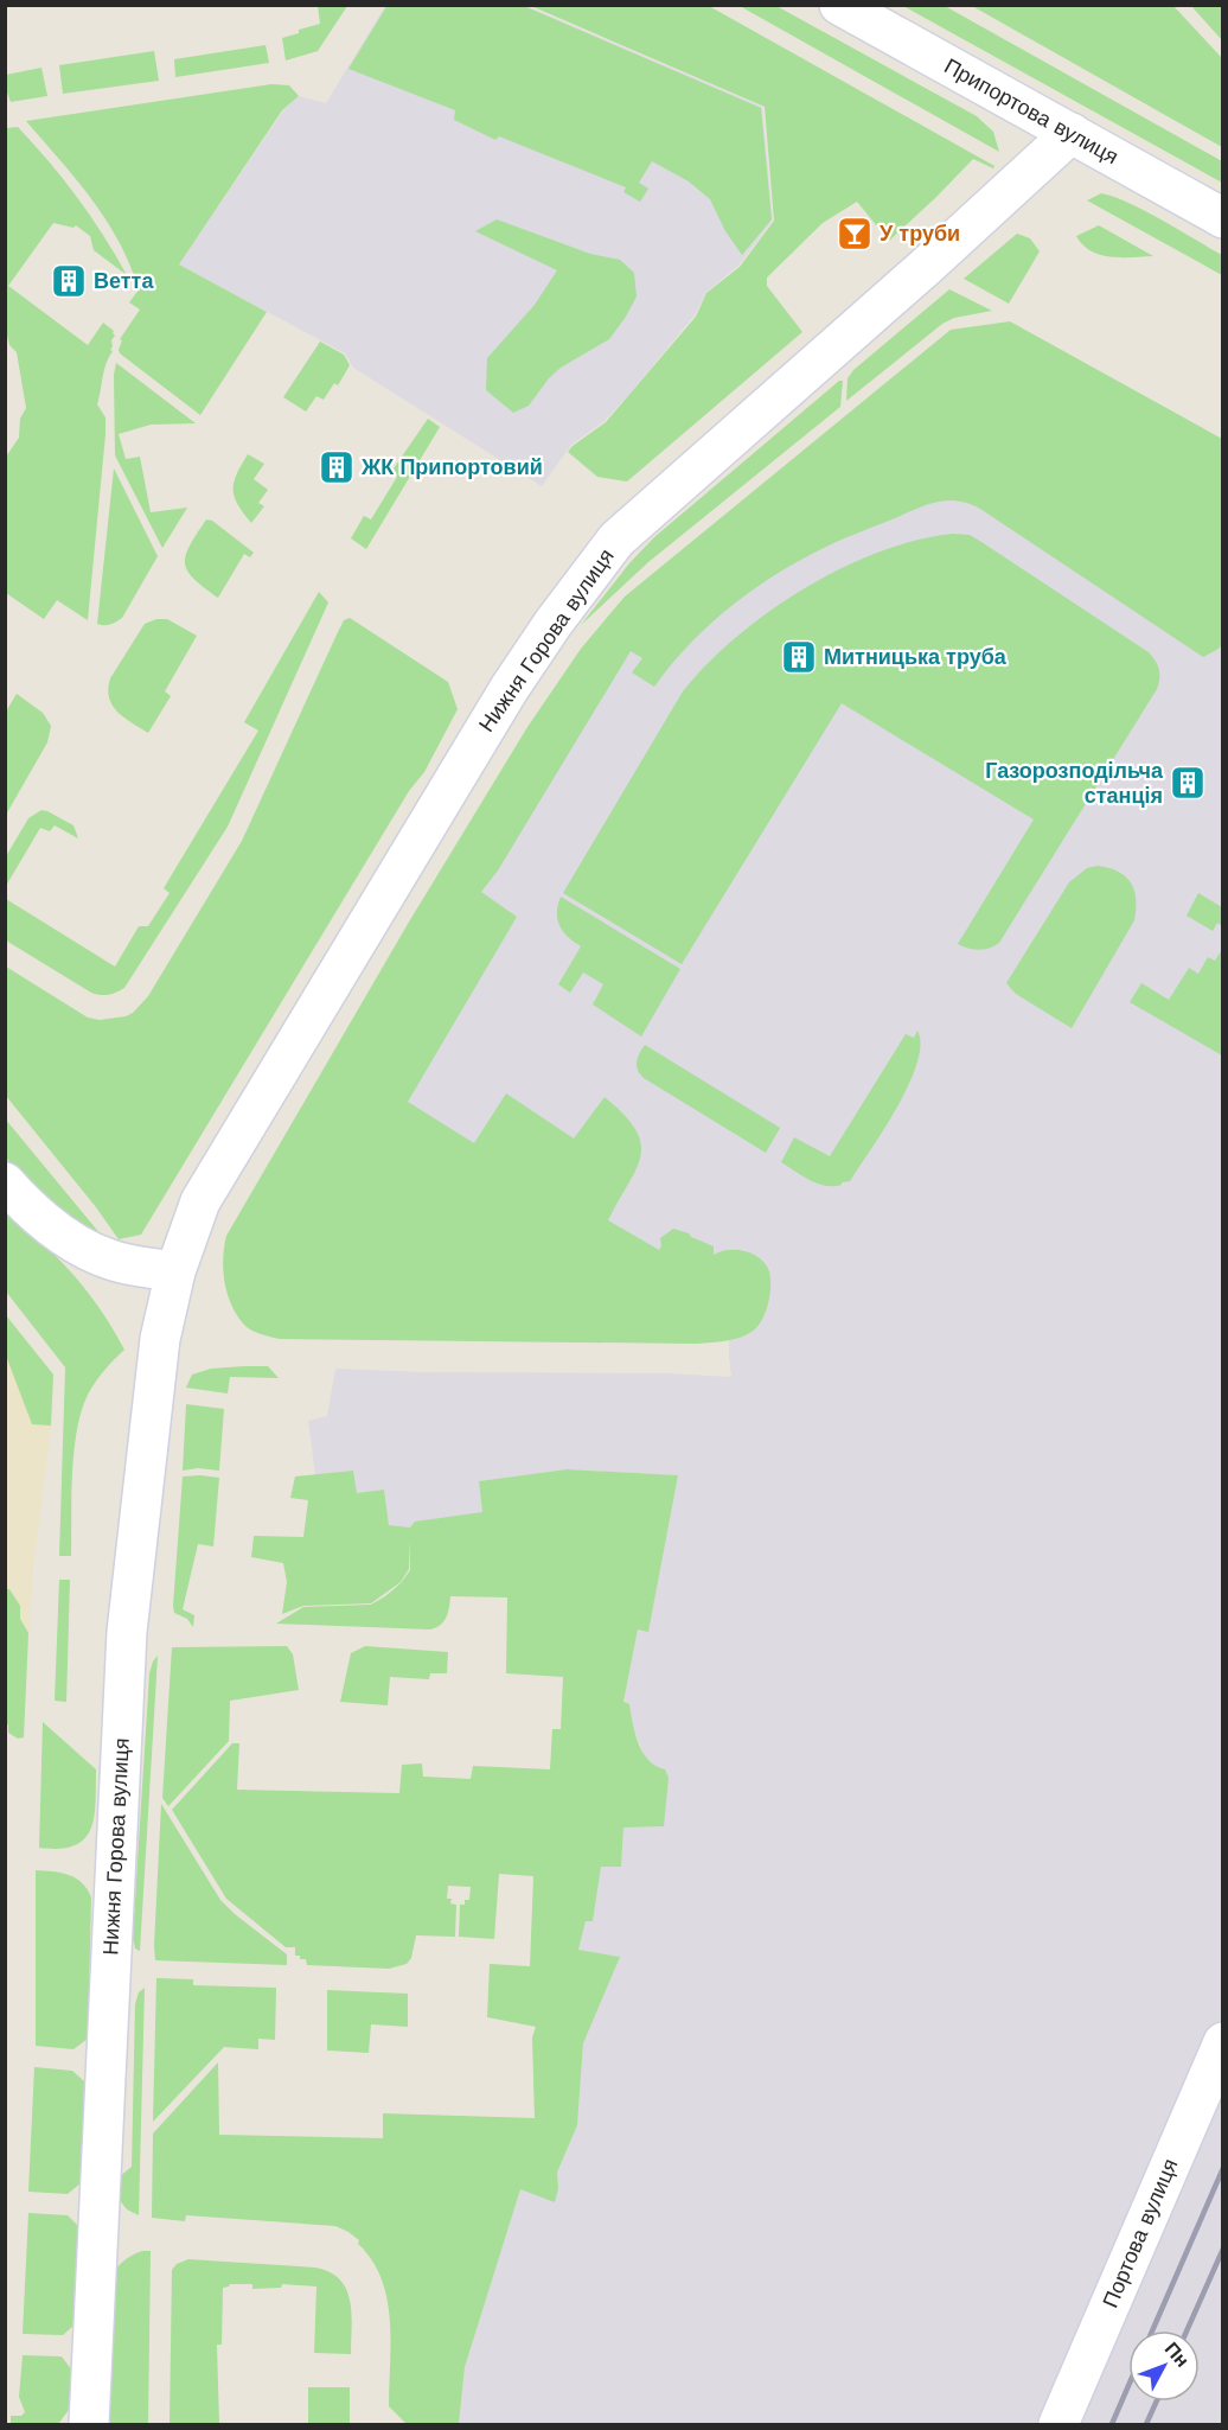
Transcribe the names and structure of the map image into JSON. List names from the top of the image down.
{
  "streets": {
    "street": ["Припортова вулиця", "Нижня Горова вулиця", "Портова вулиця"]
  },
  "crossings": [
    ["Припортова вулиця", "Нижня Горова вулиця"]
  ],
  "places": {
    "bar": ["У труби"],
    "building": [
      "Ветта",
      "ЖК Припортовий",
      "Митницька труба",
      "Газорозподільча станція"
    ]
  },
  "north": "top right"
}
